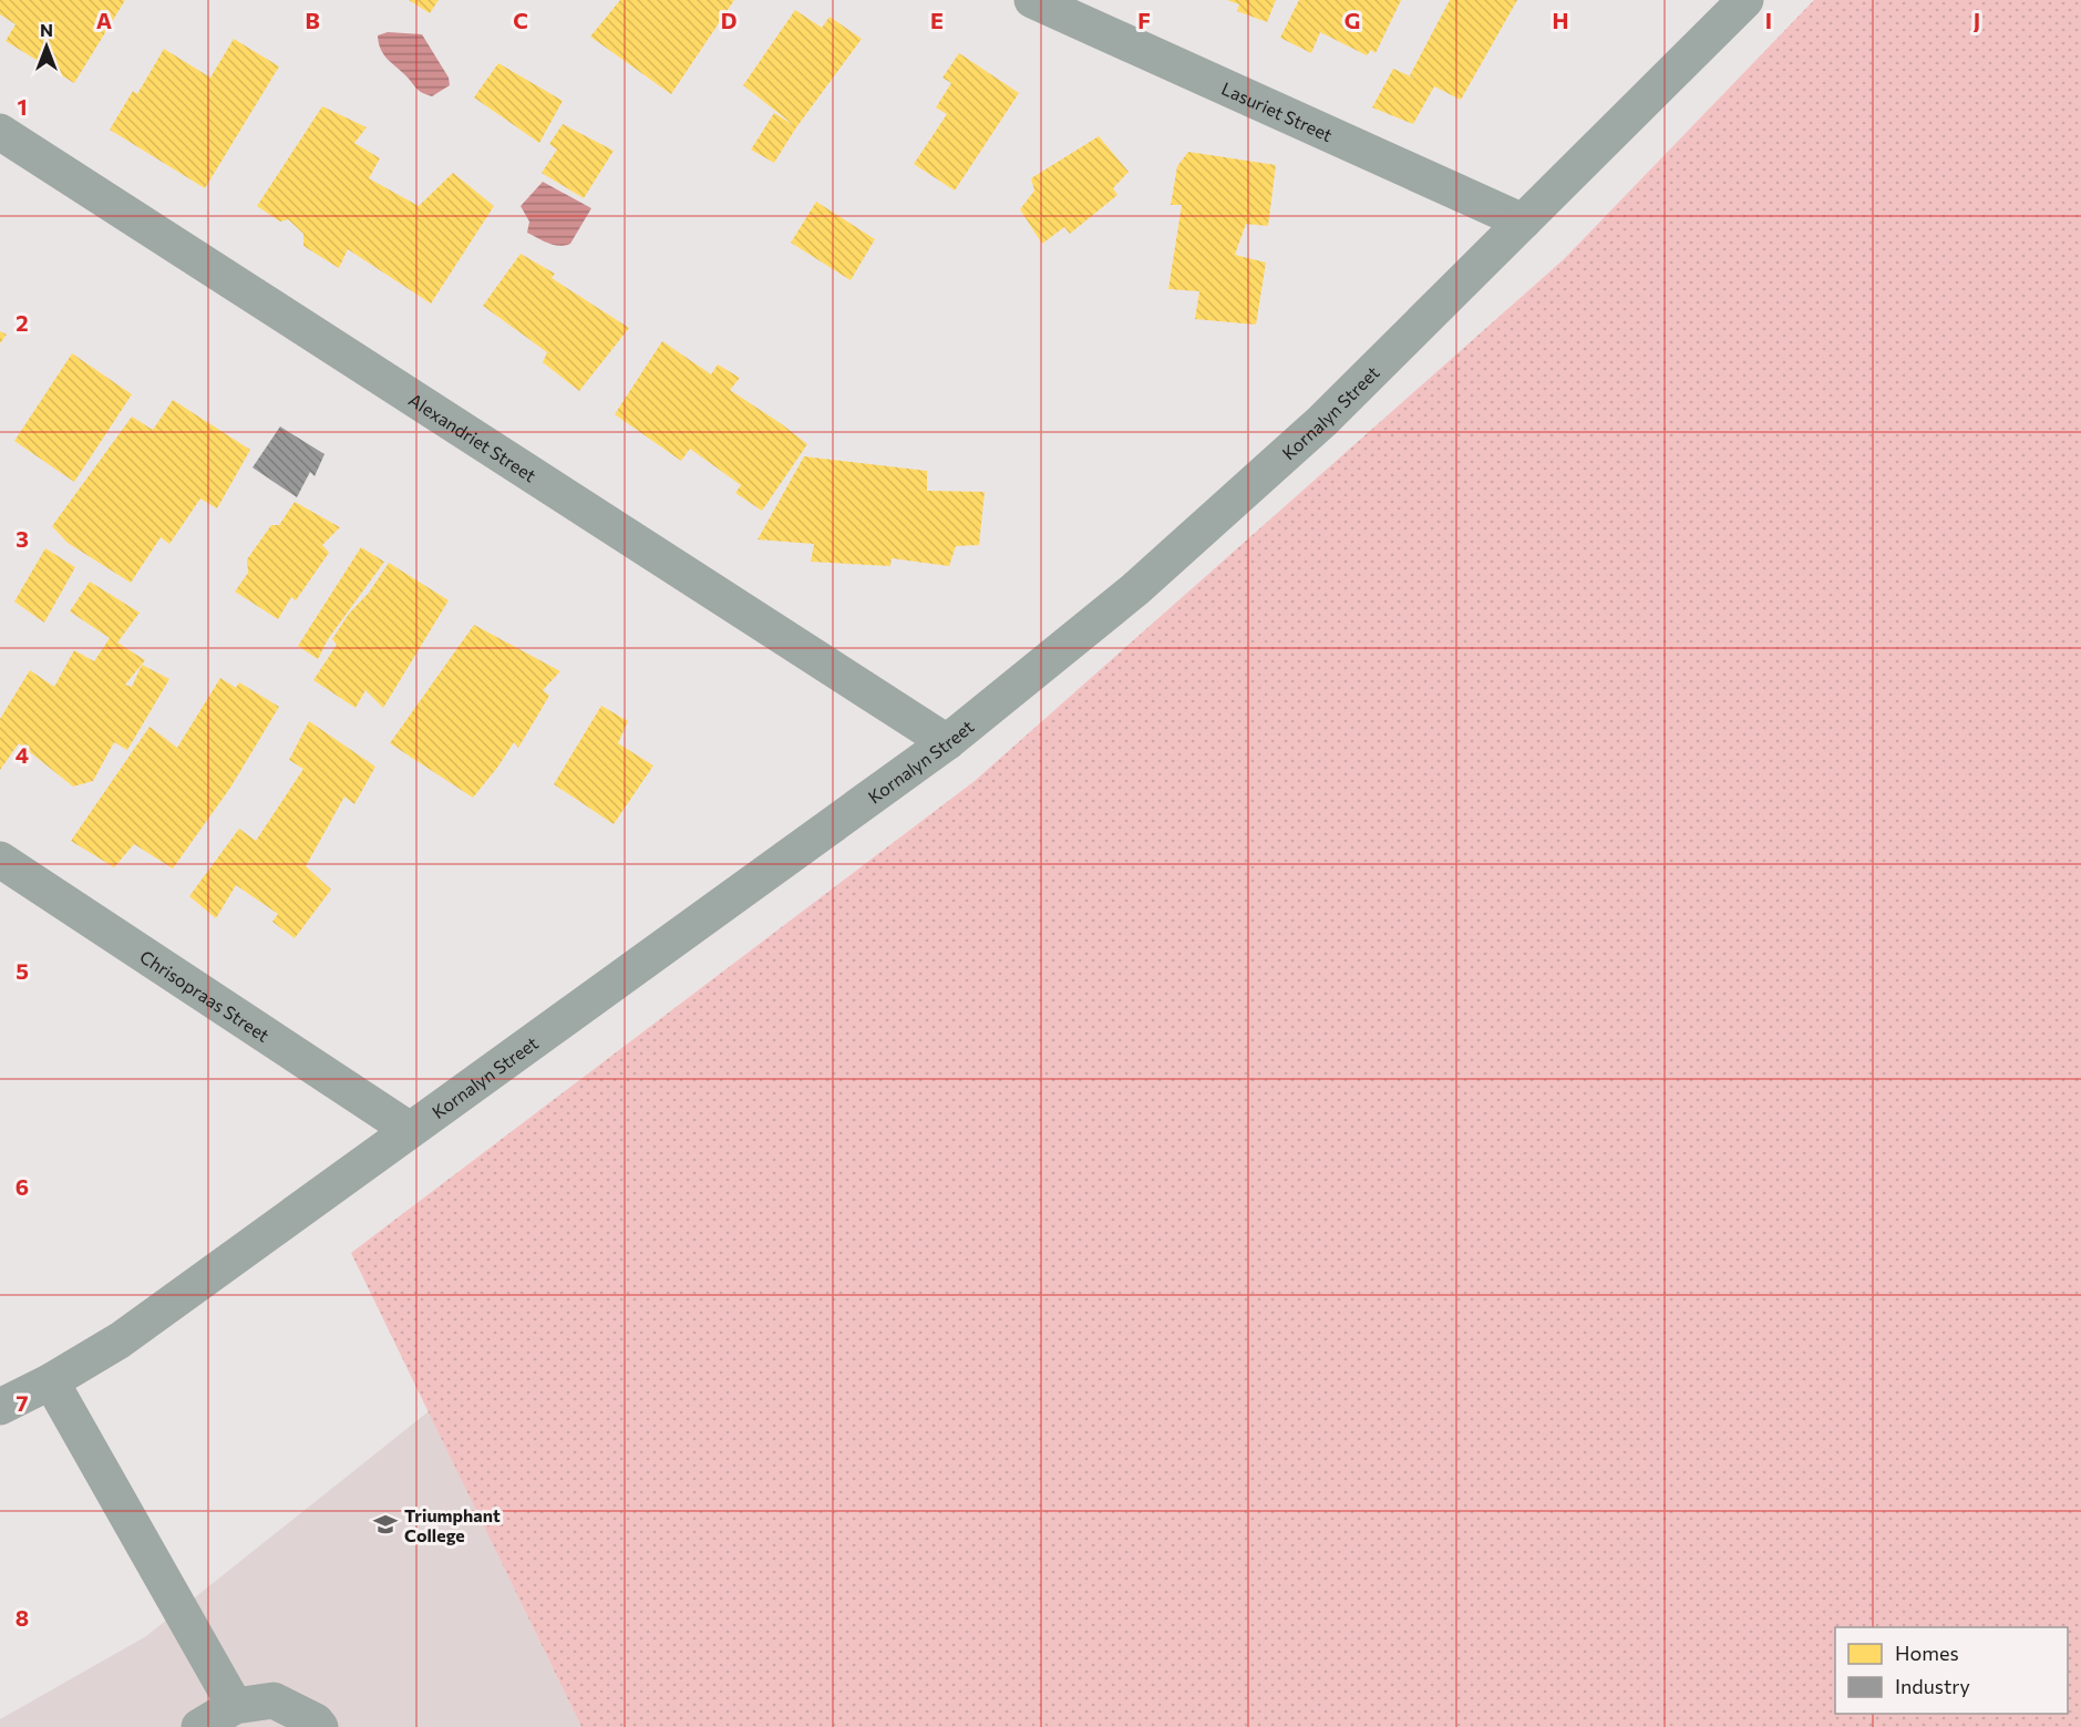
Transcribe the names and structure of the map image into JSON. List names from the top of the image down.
{
  "streets": {
    "street": [
      "Lasuriet Street",
      "Kornalyn Street",
      "Alexandriet Street",
      "Chrisopraas Street"
    ]
  },
  "crossings": [
    ["Lasuriet Street", "Kornalyn Street"],
    ["Kornalyn Street", "Alexandriet Street"],
    ["Kornalyn Street", "Chrisopraas Street"]
  ],
  "places": {
    "school or university": ["Triumphant College"]
  },
  "legend": ["Homes", "Industry"],
  "north": "top",
  "grid": {
    "columns": [
      "A",
      "B",
      "C",
      "D",
      "E",
      "F",
      "G",
      "H",
      "I",
      "J"
    ],
    "rows": [
      "1",
      "2",
      "3",
      "4",
      "5",
      "6",
      "7",
      "8"
    ]
  }
}
